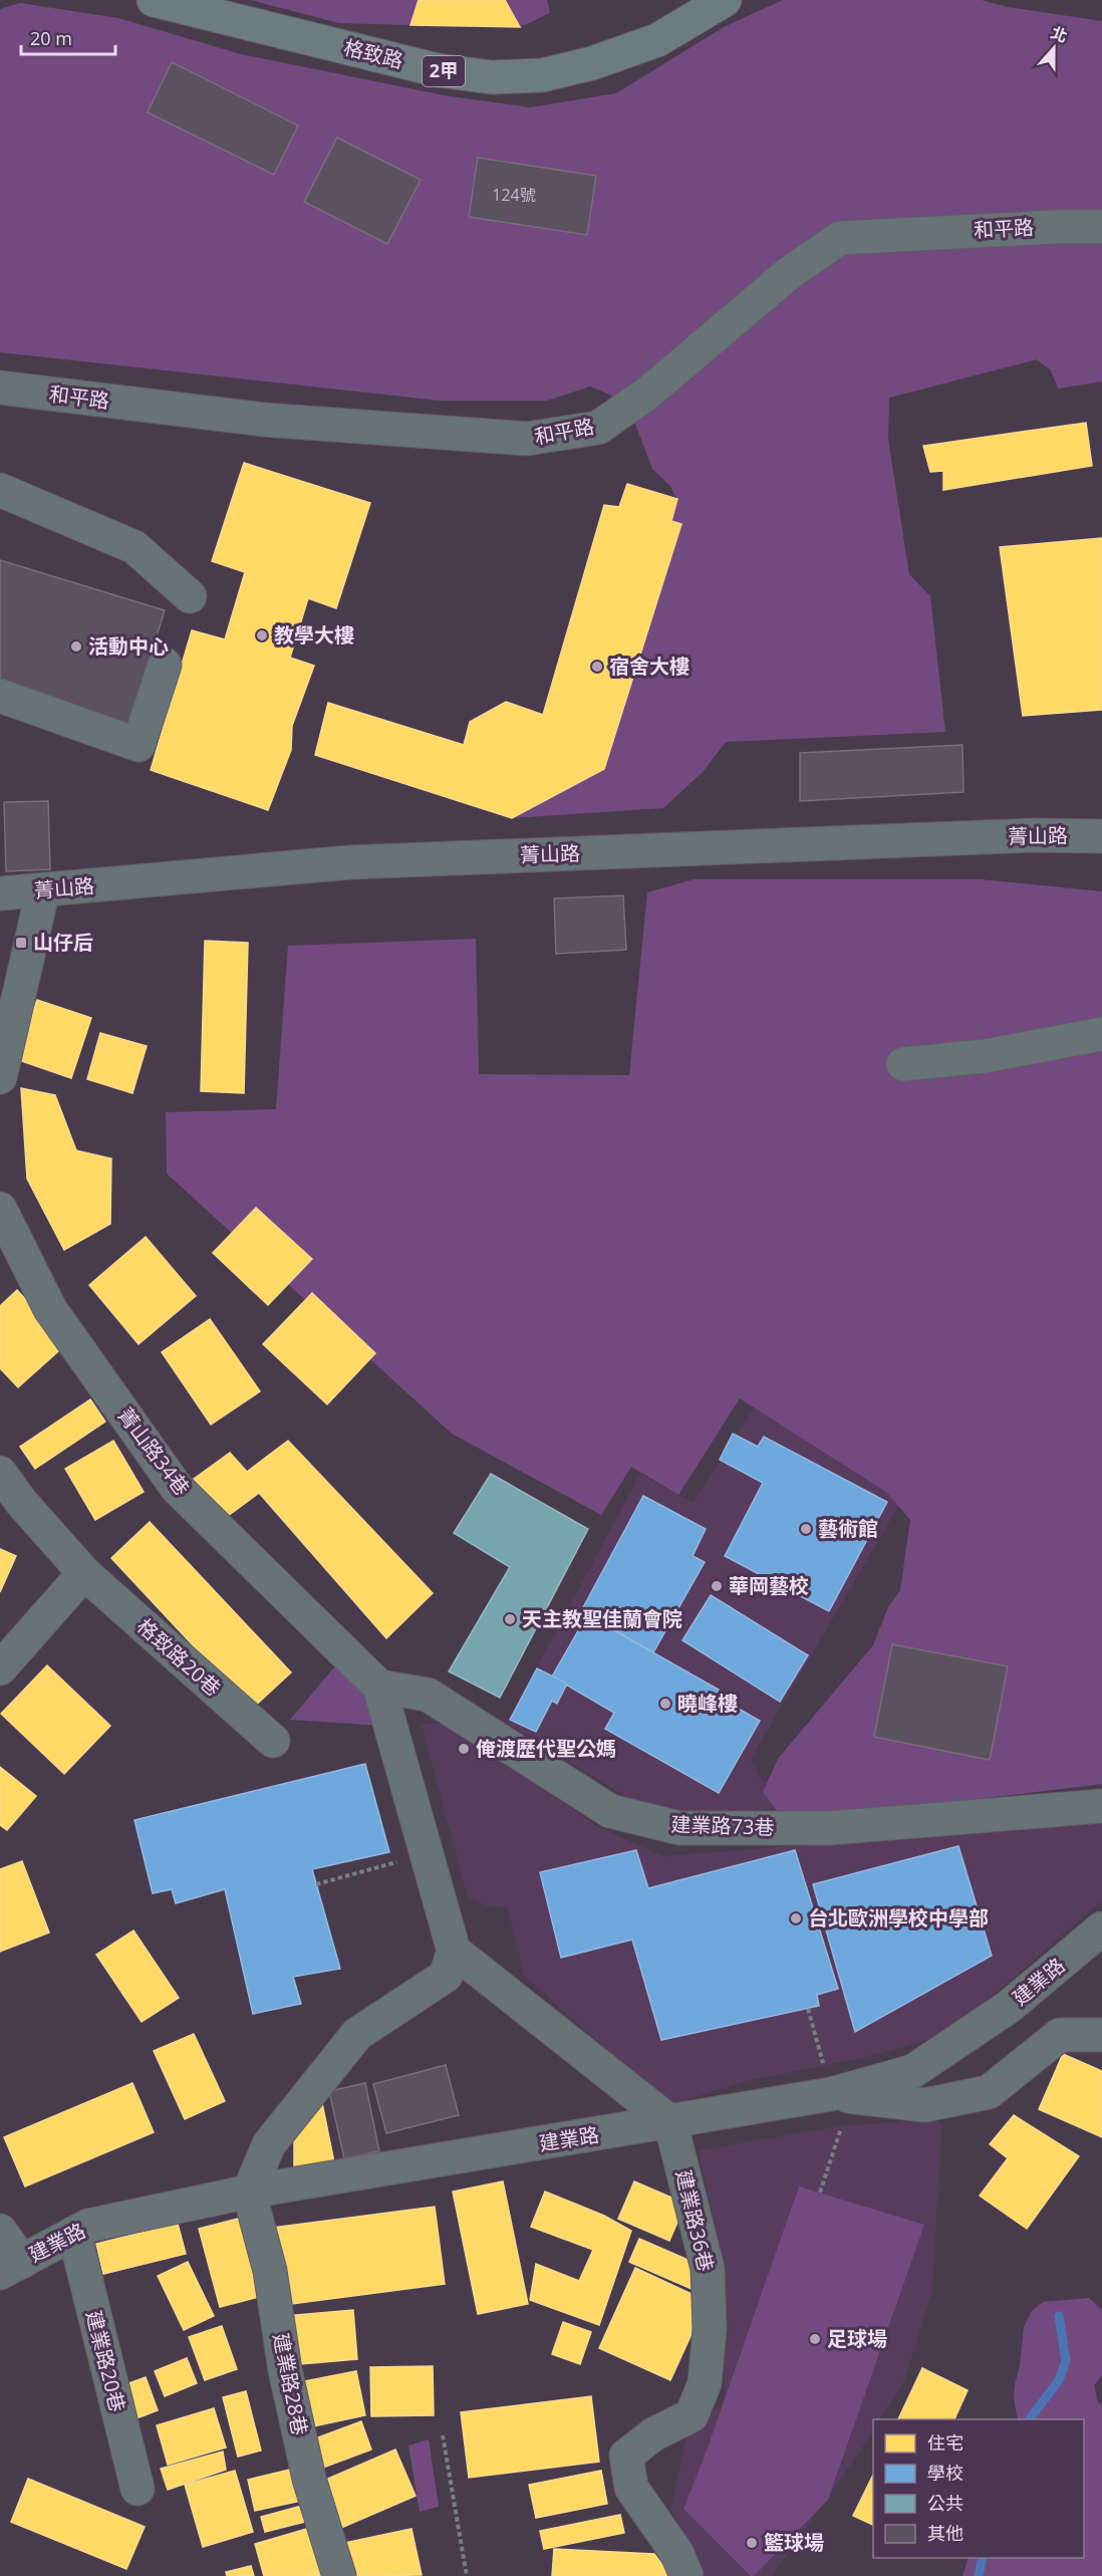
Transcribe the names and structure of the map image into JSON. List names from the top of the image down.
{
  "streets": {
    "main road": ["格致路", "2甲"],
    "street": [
      "和平路",
      "菁山路",
      "菁山路34巷",
      "格致路20巷",
      "建業路73巷",
      "建業路",
      "建業路36巷",
      "建業路20巷",
      "建業路28巷"
    ]
  },
  "crossings": [
    ["菁山路34巷", "建業路73巷"],
    ["建業路", "建業路36巷"],
    ["建業路", "建業路20巷"],
    ["建業路", "建業路28巷"]
  ],
  "places": {
    "other": [
      "教學大樓",
      "活動中心",
      "宿舍大樓",
      "藝術館",
      "華岡藝校",
      "天主教聖佳蘭會院",
      "曉峰樓",
      "俺渡歷代聖公媽",
      "台北歐洲學校中學部",
      "足球場",
      "籃球場"
    ],
    "transit": ["山仔后"]
  },
  "house_numbers": ["124號"],
  "legend": [
    "住宅",
    "學校",
    "公共",
    "其他"
  ],
  "scale_bar": "20 m",
  "north": "top"
}
